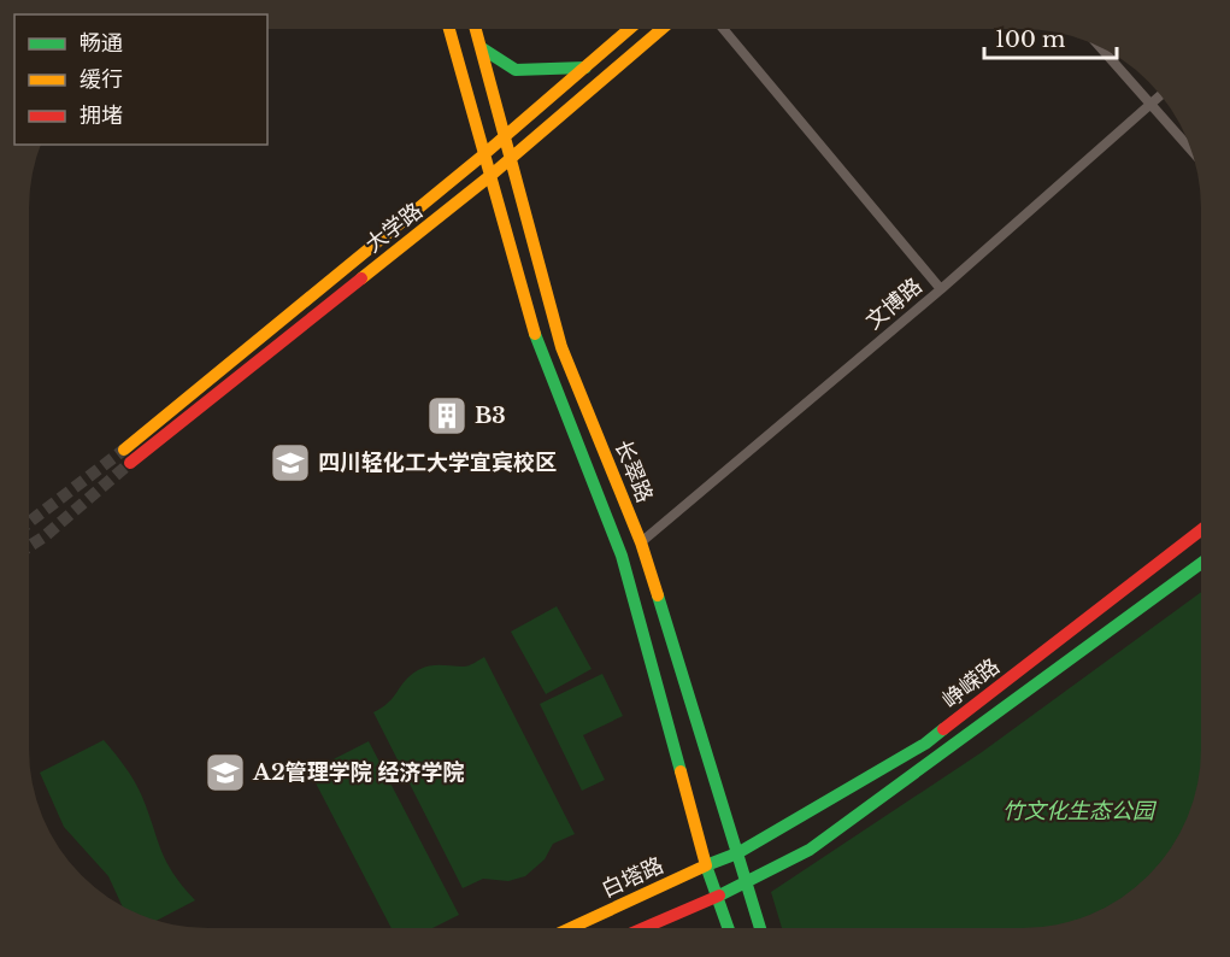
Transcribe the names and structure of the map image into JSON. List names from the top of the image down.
{
  "streets": {
    "main road": [
      "大学路",
      "长翠路",
      "峥嵘路",
      "白塔路"
    ],
    "street": ["文博路"]
  },
  "crossings": [
    ["大学路", "长翠路"],
    ["文博路", "长翠路"],
    ["长翠路", "峥嵘路"],
    ["长翠路", "白塔路"],
    ["峥嵘路", "白塔路"]
  ],
  "parks": ["竹文化生态公园"],
  "places": {
    "building": ["B3"],
    "school or university": ["四川轻化工大学宜宾校区", "A2管理学院 经济学院"]
  },
  "legend": ["畅通", "缓行", "拥堵"],
  "scale_bar": "100 m"
}
